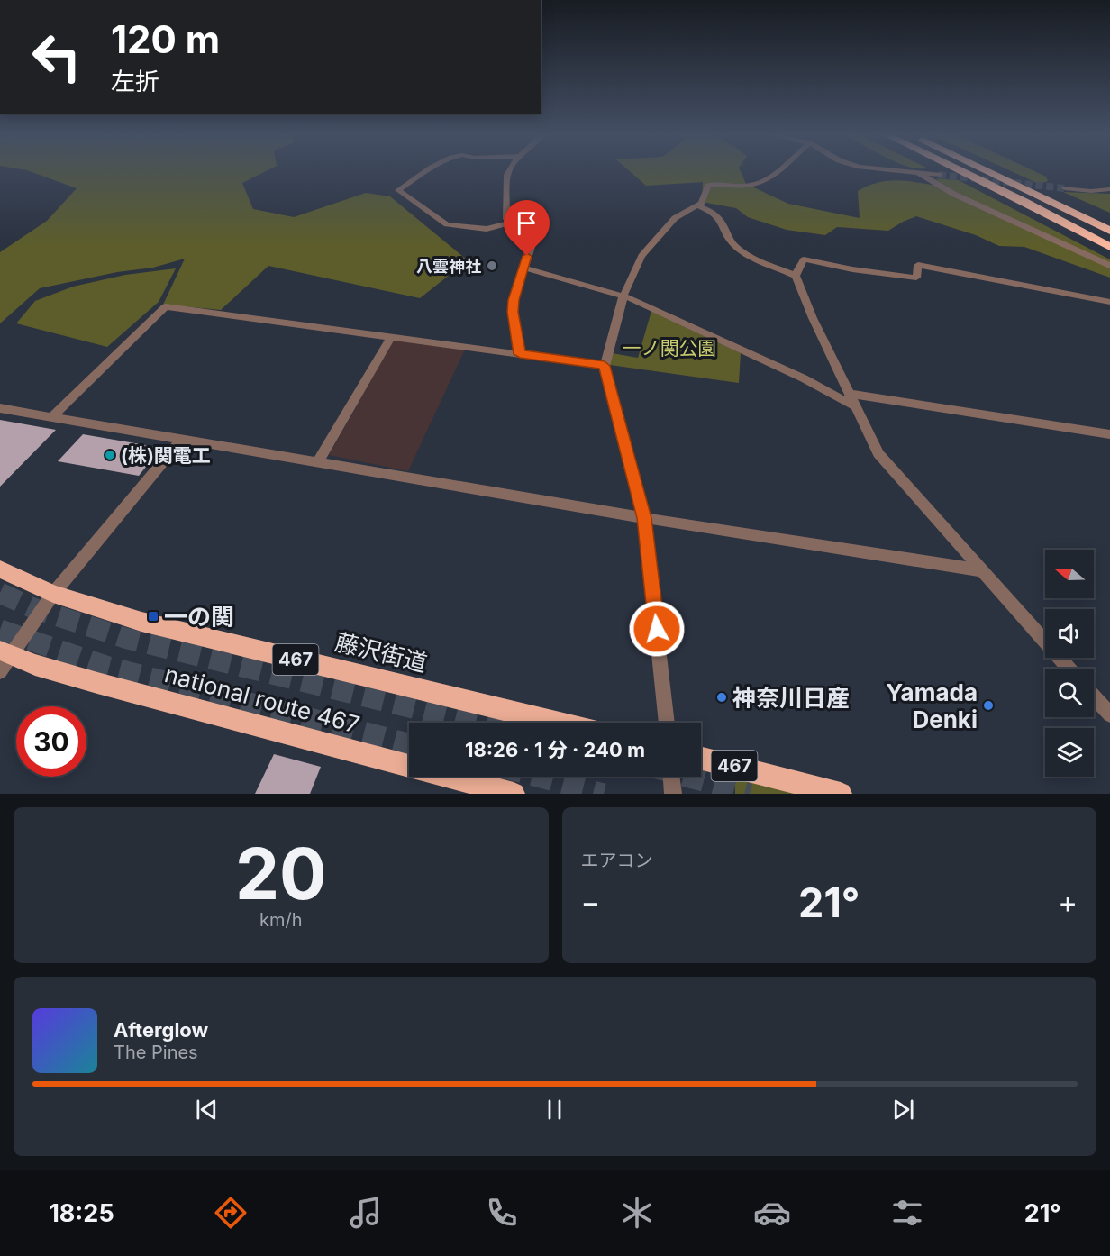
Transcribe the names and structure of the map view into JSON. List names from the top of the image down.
{
  "streets": {
    "highway": ["藤沢街道", "467", "national route 467"]
  },
  "parks": ["一ノ関公園"],
  "places": {
    "other": [
      "八雲神社",
      "(株)関電工",
      "神奈川日産",
      "Yamada Denki"
    ],
    "transit": ["一の関"]
  },
  "north": "left",
  "page": {
    "turn": ["120 m", "左折"],
    "limit": "30",
    "trip": "18:26 · 1 分 · 240 m",
    "tile": [
      ["20", "km/h"],
      "エアコン"
    ],
    "heat": ["−", "21°", "+"],
    "song": ["Afterglow", "The Pines"],
    "tabs": ["18:25", "21°"]
  }
}
